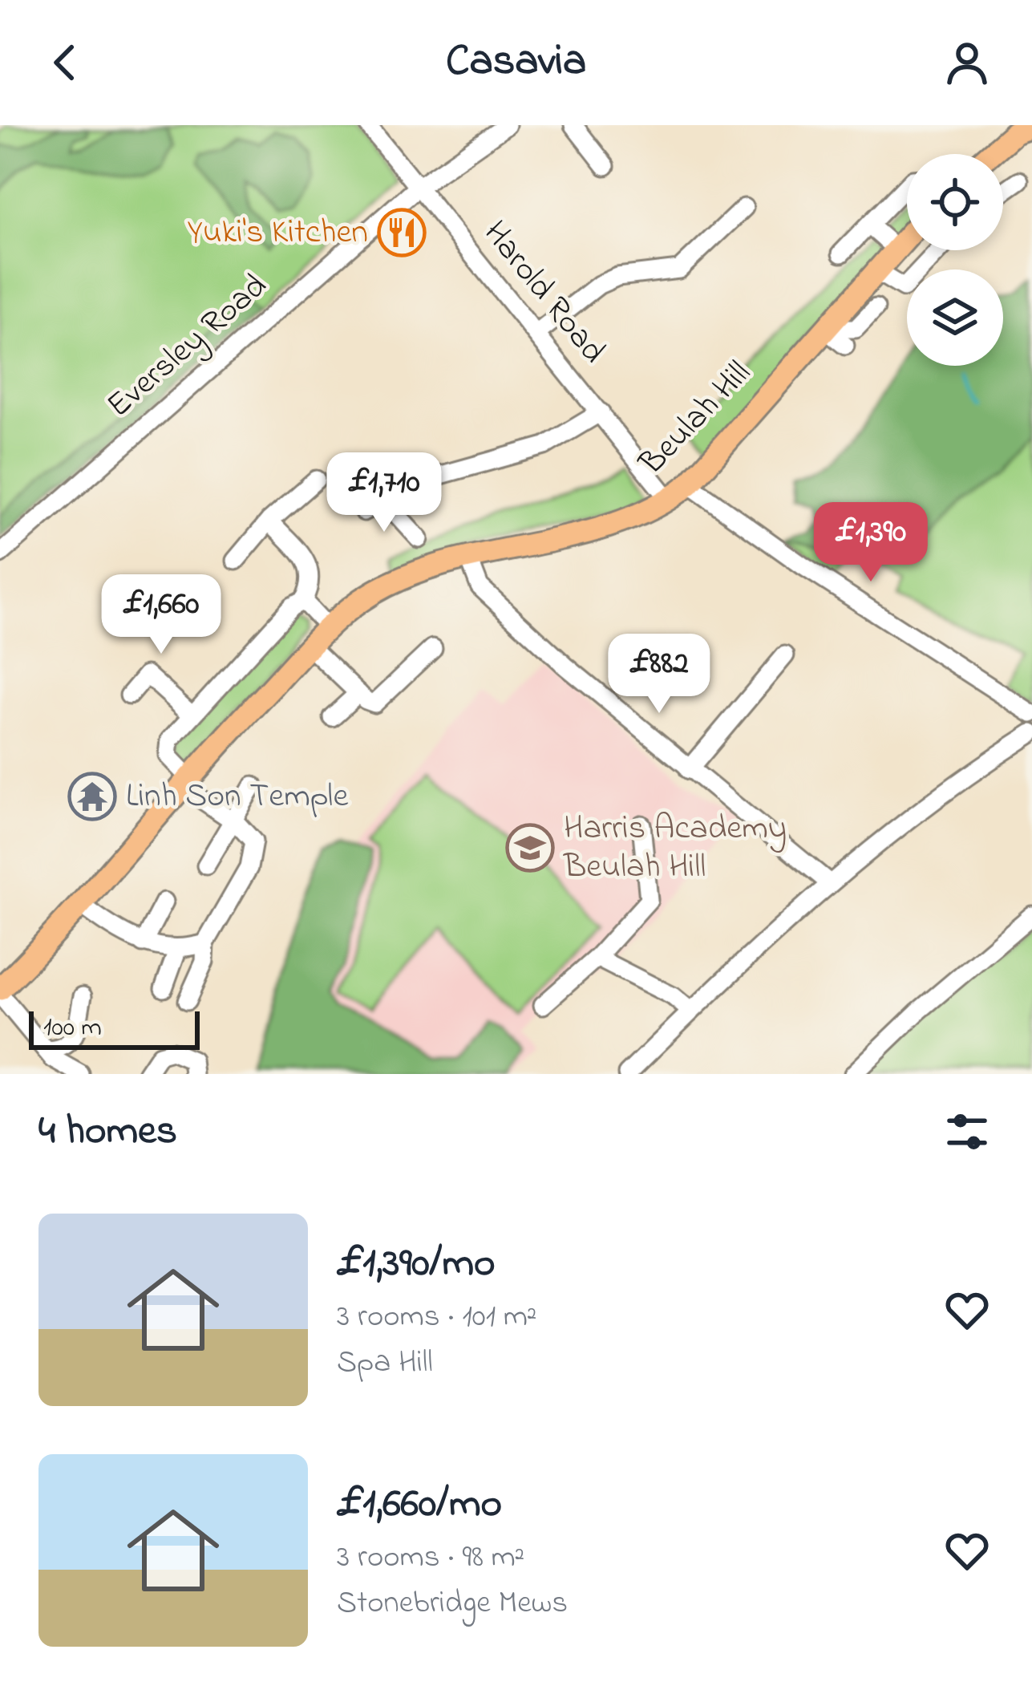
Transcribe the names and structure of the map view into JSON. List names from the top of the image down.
{
  "streets": {
    "main road": ["Beulah Hill"],
    "street": ["Harold Road", "Eversley Road"]
  },
  "crossings": [
    ["Harold Road", "Eversley Road"],
    ["Harold Road", "Beulah Hill"]
  ],
  "places": {
    "restaurant": ["Yuki's Kitchen"],
    "temple": ["Linh Son Temple"],
    "school or university": ["Harris Academy Beulah Hill"]
  },
  "scale_bar": "100 m",
  "page": {
    "header": "Casavia",
    "price": [
      "£1,710",
      "£1,390",
      "£1,660",
      "£882"
    ],
    "scale": "100 m",
    "heading": "4 homes",
    "list": [
      {
        "name": "£1,390/mo",
        "note": "3 rooms · 101 m² · Spa Hill"
      },
      {
        "name": "£1,660/mo",
        "note": "3 rooms · 98 m² · Stonebridge Mews"
      }
    ]
  }
}
